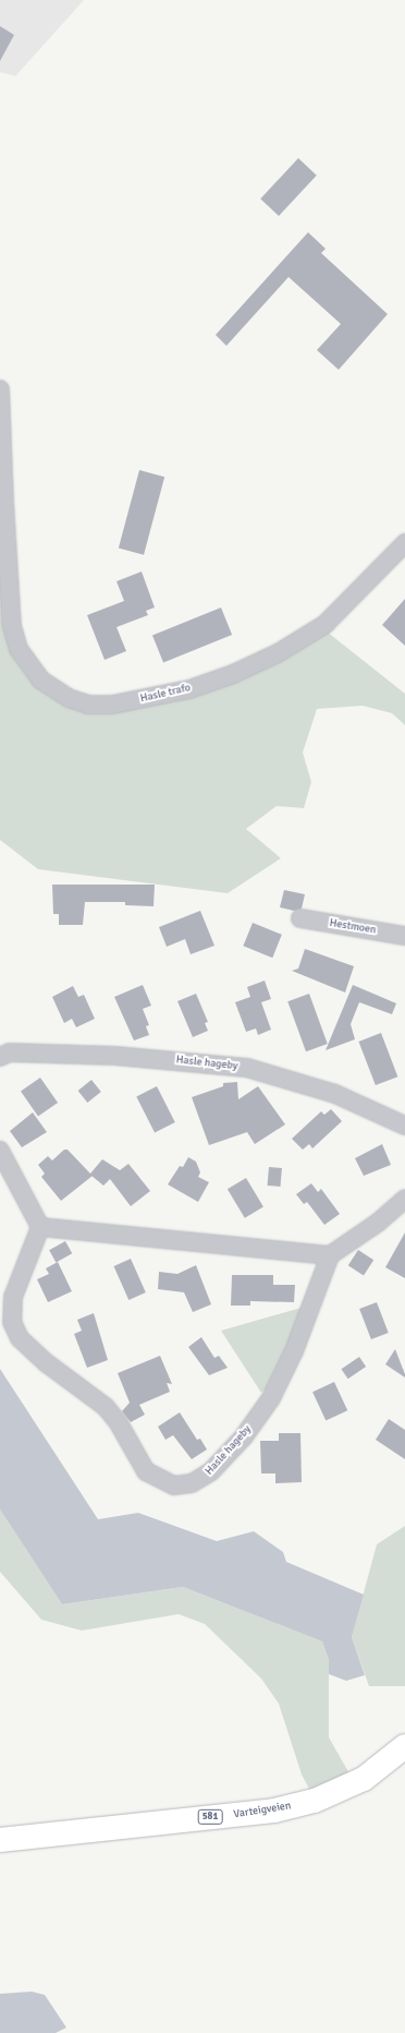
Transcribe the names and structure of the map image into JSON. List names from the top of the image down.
{
  "streets": {
    "main road": ["Varteigveien", "581"],
    "street": ["Hasle trafo", "Hestmoen", "Hasle hageby"]
  }
}
